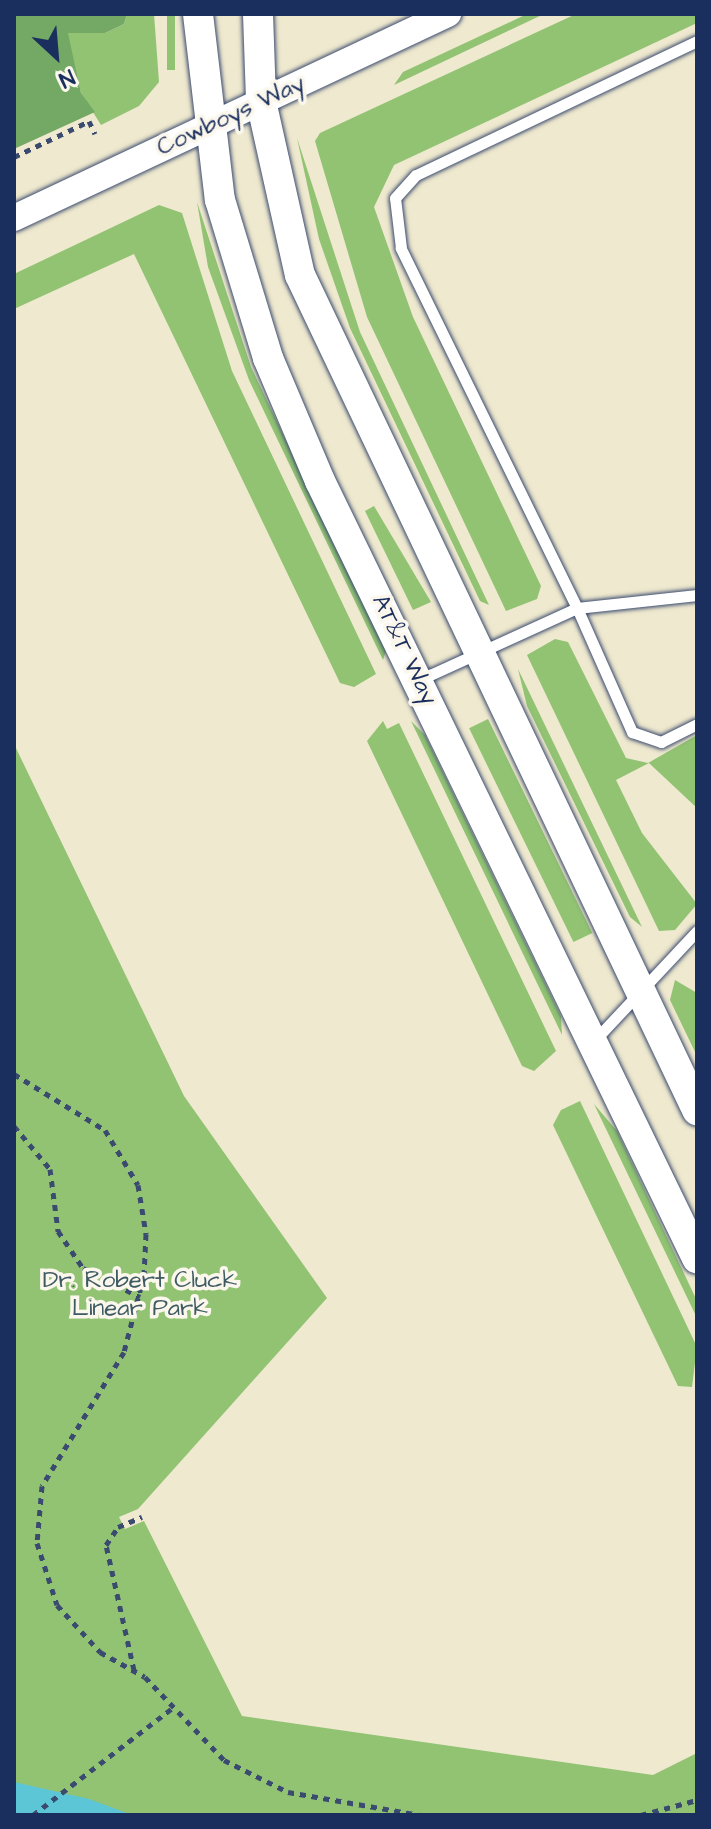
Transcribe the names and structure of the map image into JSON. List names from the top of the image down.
{
  "streets": {
    "main road": ["AT&T Way"],
    "street": ["Cowboys Way"]
  },
  "crossings": [
    ["Cowboys Way", "AT&T Way"]
  ],
  "parks": ["Dr. Robert Cluck Linear Park"],
  "north": "bottom right"
}
